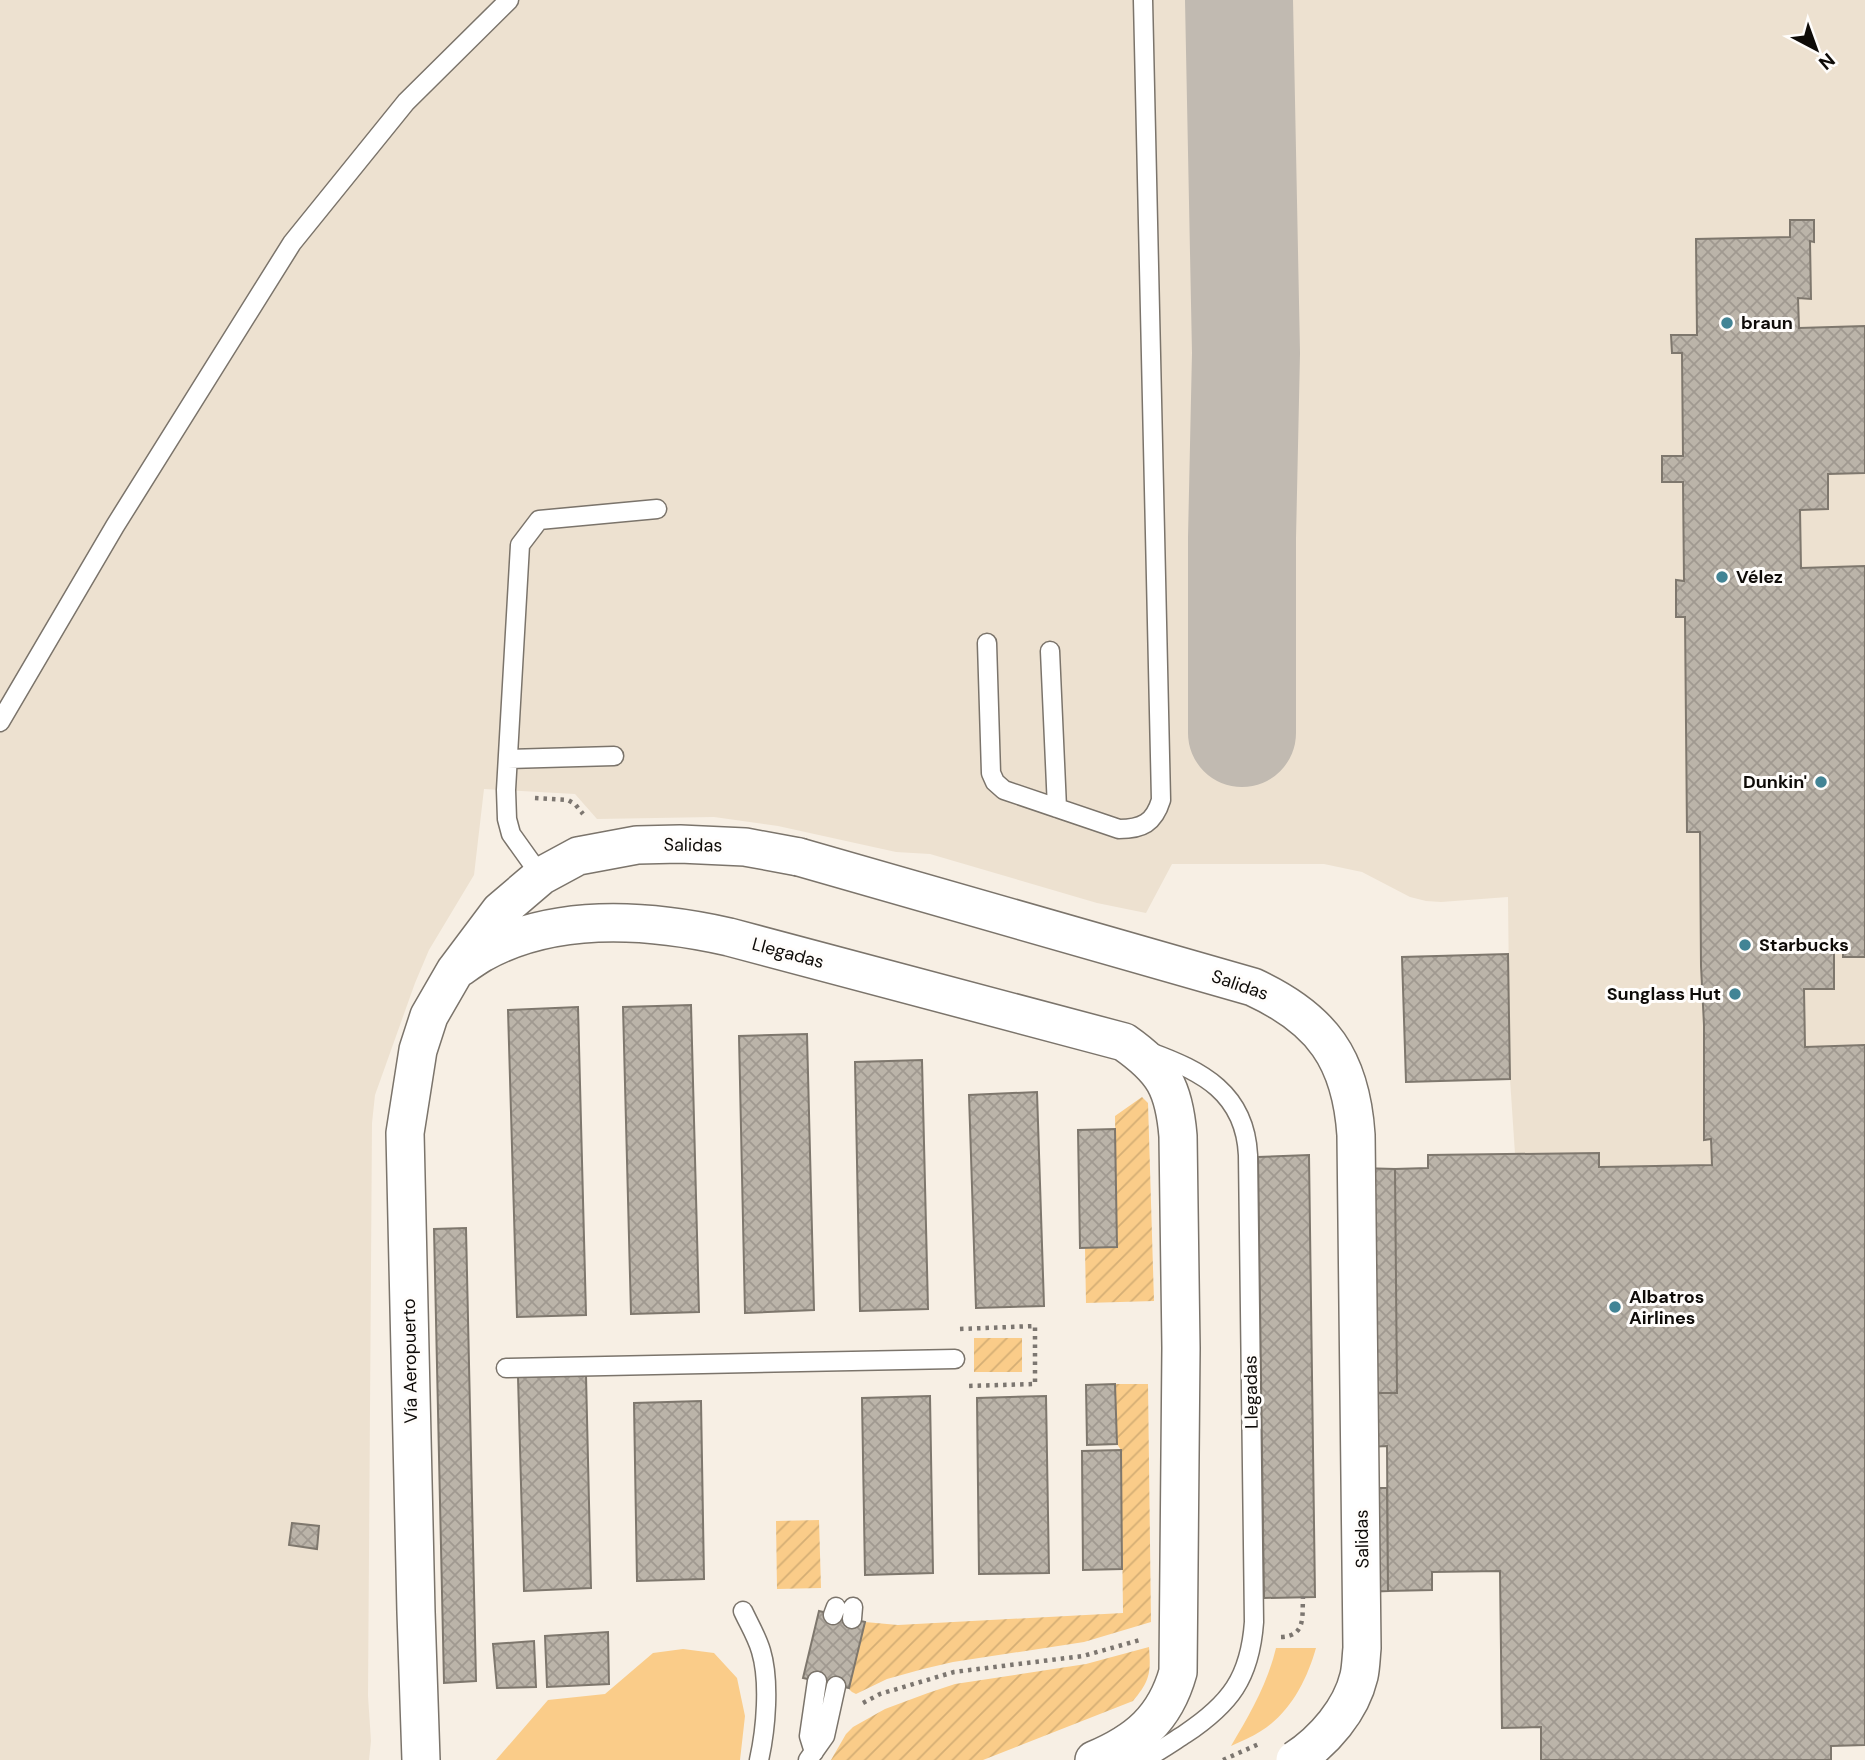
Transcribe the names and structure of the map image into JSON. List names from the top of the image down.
{
  "streets": {
    "street": ["Salidas", "Llegadas", "Vía Aeropuerto"]
  },
  "crossings": [
    ["Salidas", "Llegadas"],
    ["Salidas", "Vía Aeropuerto"],
    ["Llegadas", "Vía Aeropuerto"]
  ],
  "places": [
    "braun",
    "Vélez",
    "Dunkin'",
    "Starbucks",
    "Sunglass Hut",
    "Albatros Airlines"
  ],
  "north": "bottom right"
}
